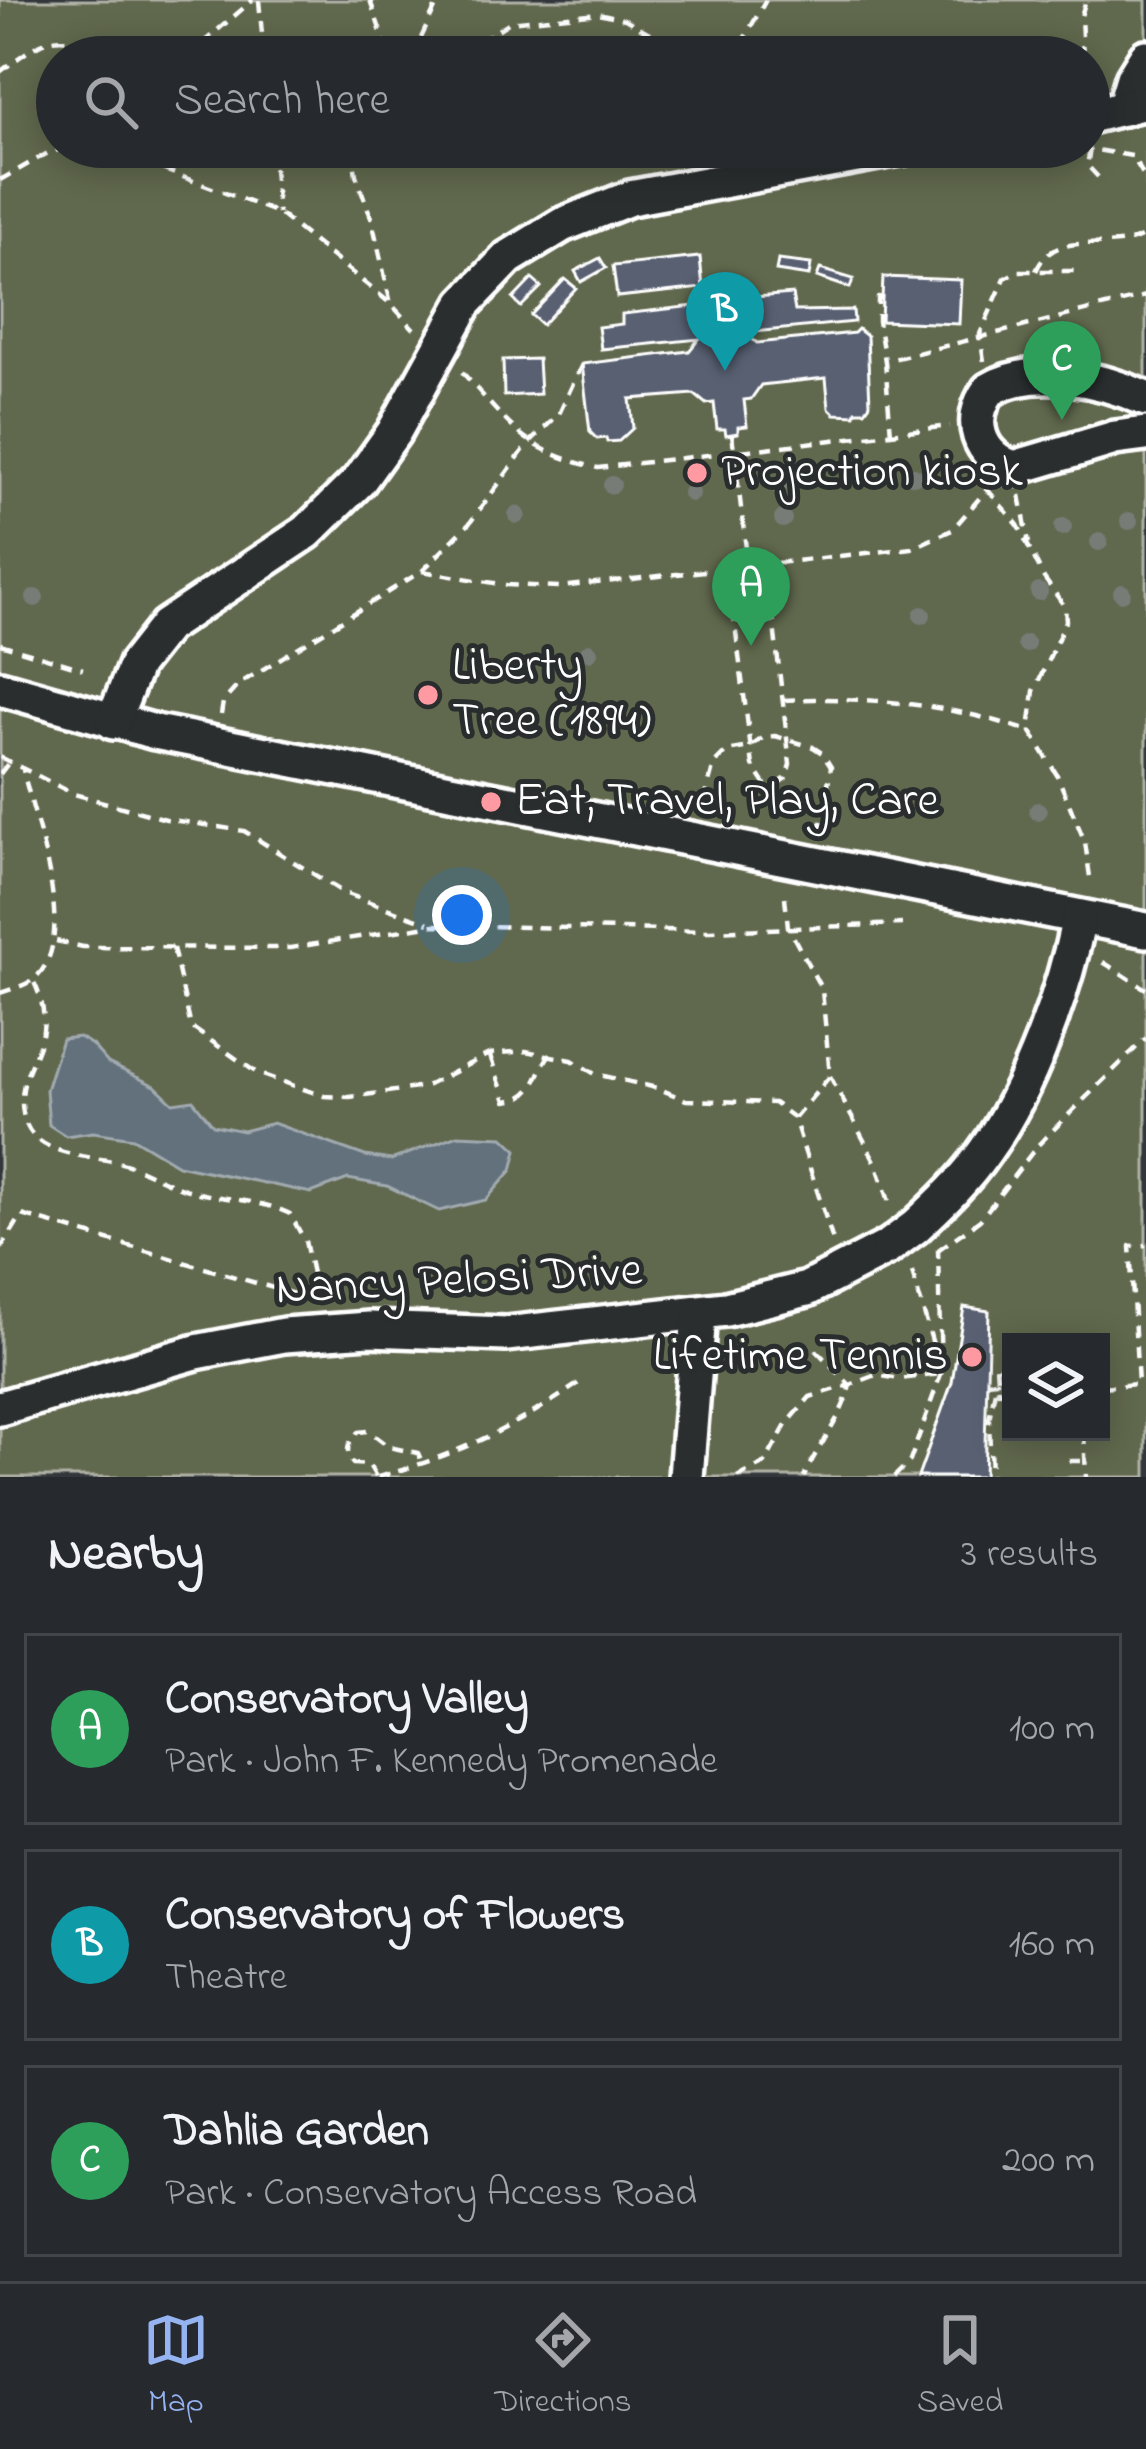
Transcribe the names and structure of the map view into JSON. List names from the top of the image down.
{
  "streets": {
    "street": ["Nancy Pelosi Drive"]
  },
  "places": [
    "Projection kiosk",
    "Liberty Tree (1894)",
    "Eat, Travel, Play, Care",
    "Lifetime Tennis"
  ],
  "page": {
    "search": "Search here",
    "pins": ["B", "C", "A"],
    "heading": ["Nearby", "3 results"],
    "list": [
      {
        "mark": "A",
        "name": "Conservatory Valley",
        "note": "Park · John F. Kennedy Promenade",
        "value": "100 m"
      },
      {
        "mark": "B",
        "name": "Conservatory of Flowers",
        "note": "Theatre",
        "value": "160 m"
      },
      {
        "mark": "C",
        "name": "Dahlia Garden",
        "note": "Park · Conservatory Access Road",
        "value": "200 m"
      }
    ],
    "nav": ["Map", "Directions", "Saved"]
  }
}
